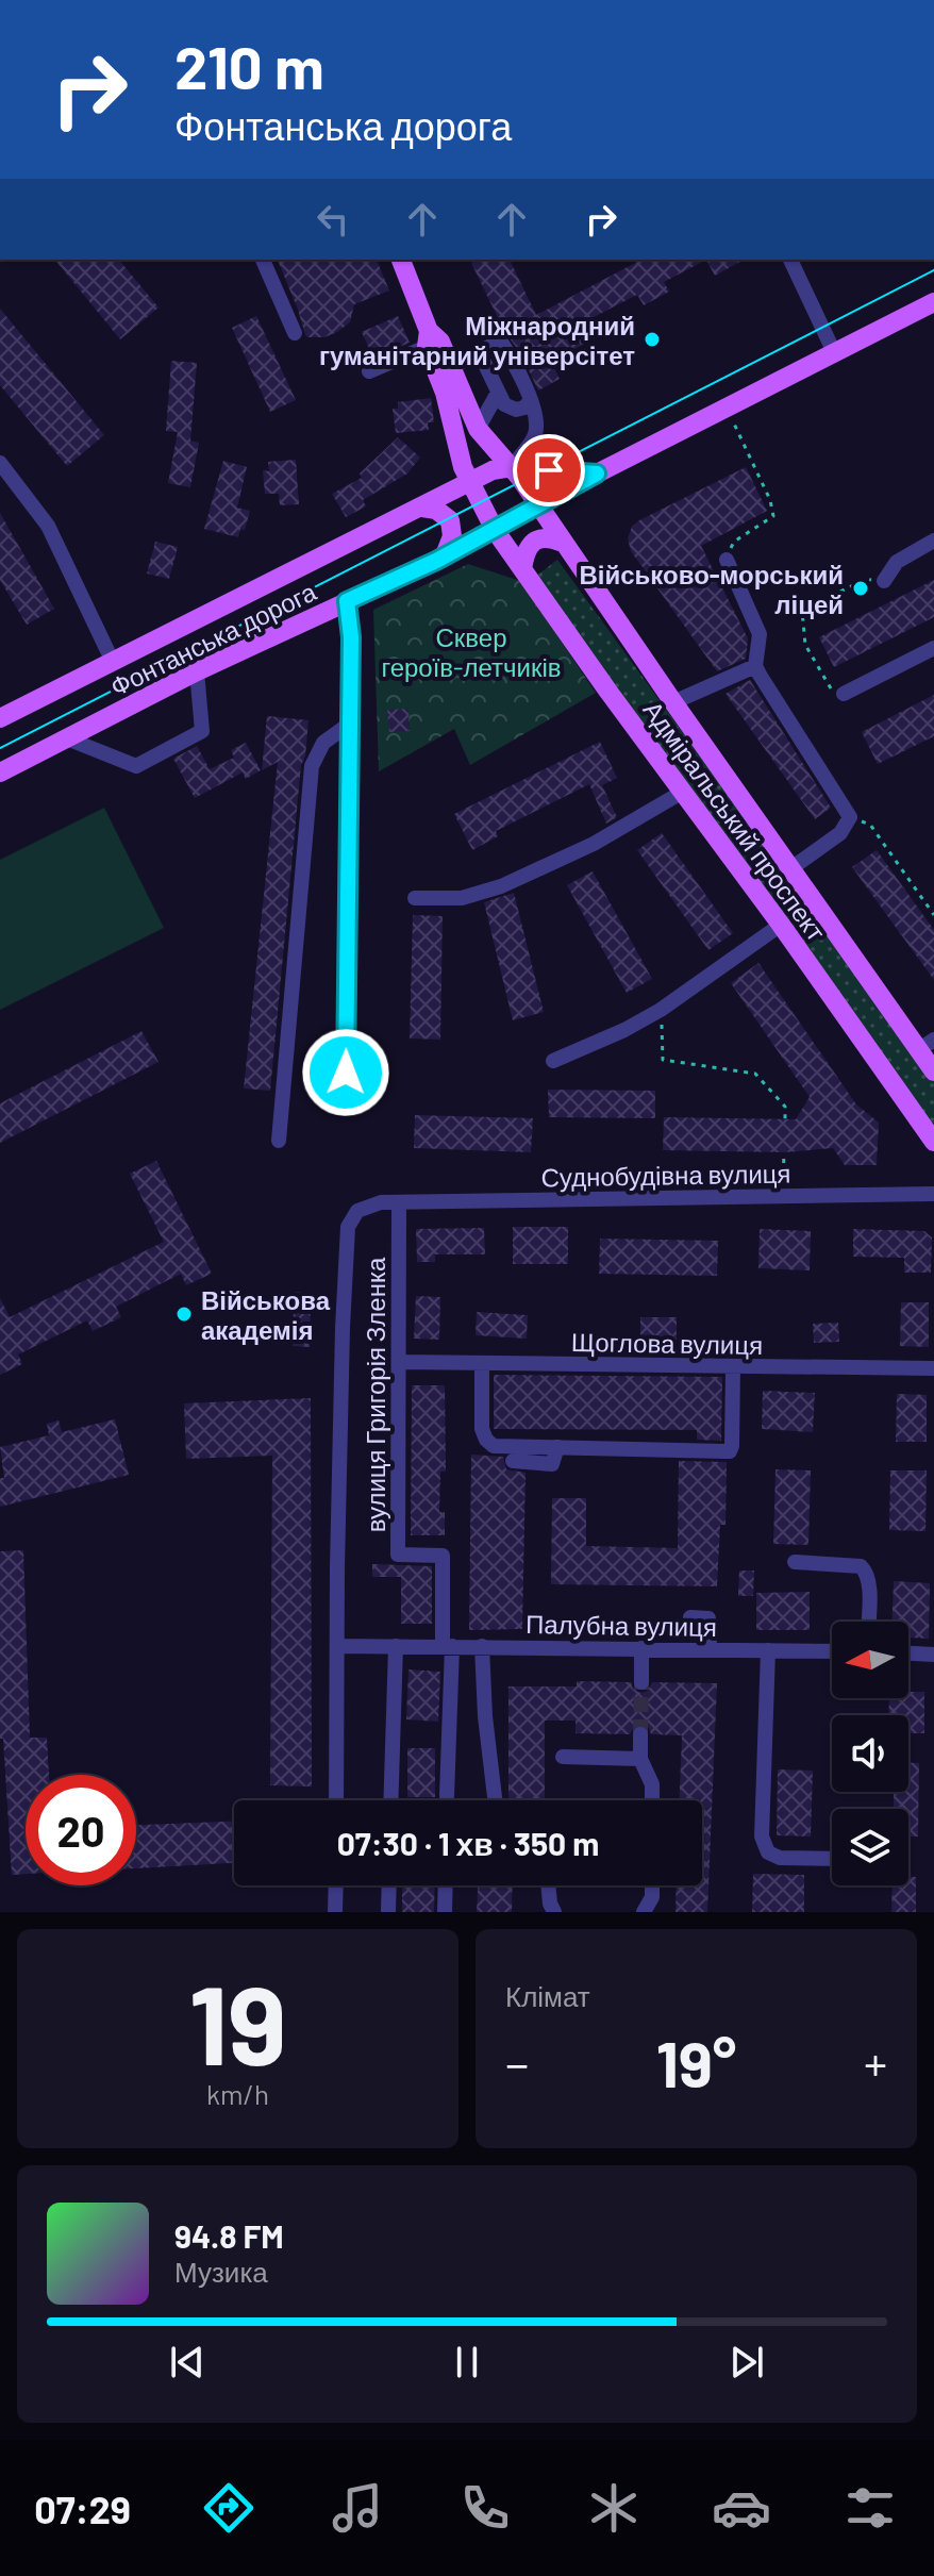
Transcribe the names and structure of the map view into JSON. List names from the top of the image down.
{
  "streets": {
    "main road": ["Фонтанська дорога", "Адміральський проспект"],
    "street": [
      "Суднобудівна вулиця",
      "Щоглова вулиця",
      "вулиця Григорія Зленка",
      "Палубна вулиця"
    ]
  },
  "crossings": [
    ["Фонтанська дорога", "Адміральський проспект"],
    ["Суднобудівна вулиця", "вулиця Григорія Зленка"],
    ["Суднобудівна вулиця", "Палубна вулиця"],
    ["Щоглова вулиця", "вулиця Григорія Зленка"],
    ["вулиця Григорія Зленка", "Палубна вулиця"]
  ],
  "parks": ["Сквер героїв-летчиків"],
  "places": ["Міжнародний гуманітарний універсітет", "Військово-морський ліцей", "Військова академія"],
  "north": "left",
  "page": {
    "turn": ["210 m", "Фонтанська дорога"],
    "limit": "20",
    "trip": "07:30 · 1 хв · 350 m",
    "tile": [
      ["19", "km/h"],
      "Клімат"
    ],
    "heat": ["−", "19°", "+"],
    "song": ["94.8 FM", "Музика"],
    "tabs": "07:29"
  }
}
